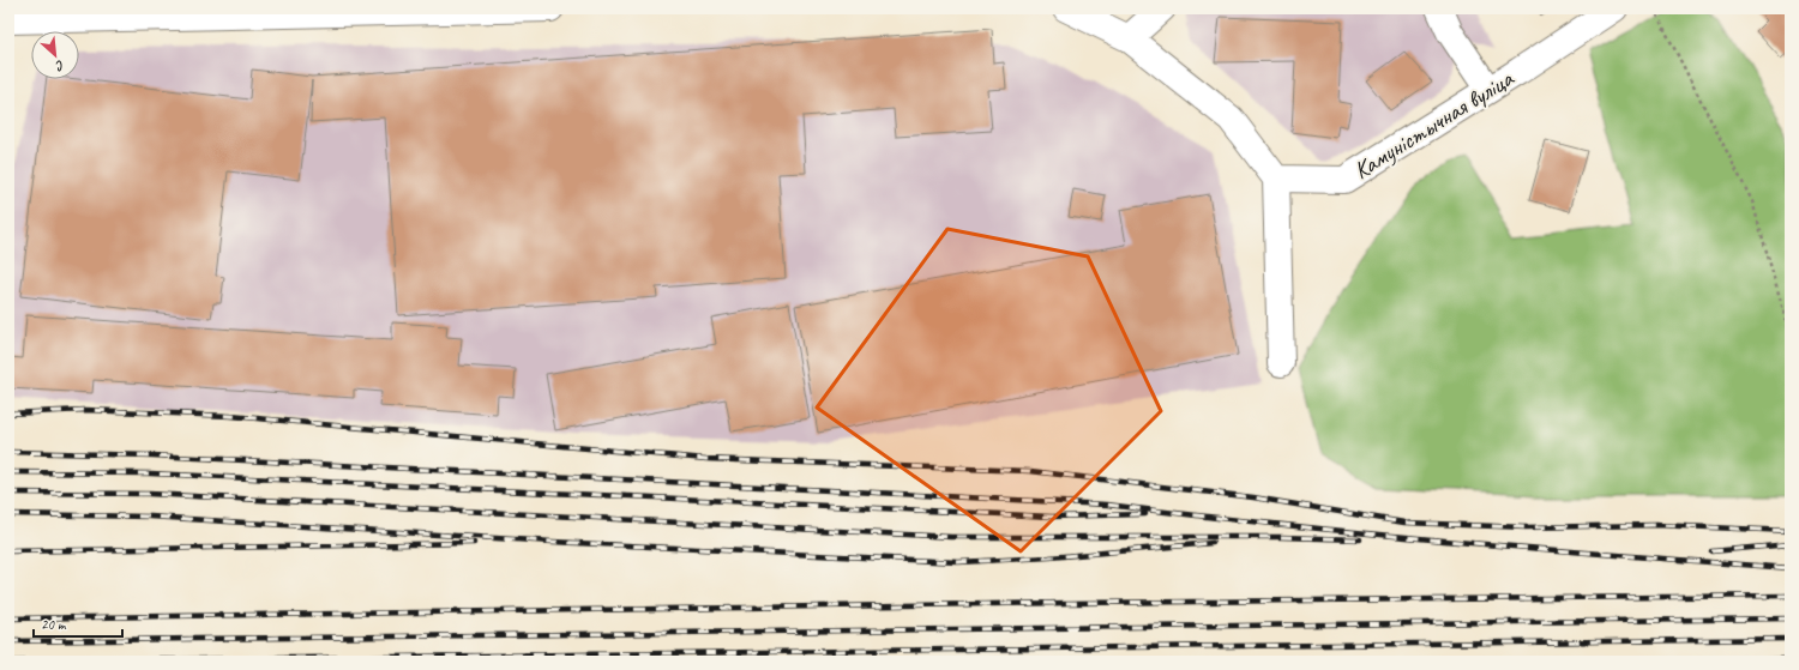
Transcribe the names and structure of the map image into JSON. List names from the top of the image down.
{
  "streets": {
    "street": ["Камуністычная вуліца"]
  },
  "scale_bar": "20 m",
  "north": "bottom right"
}
